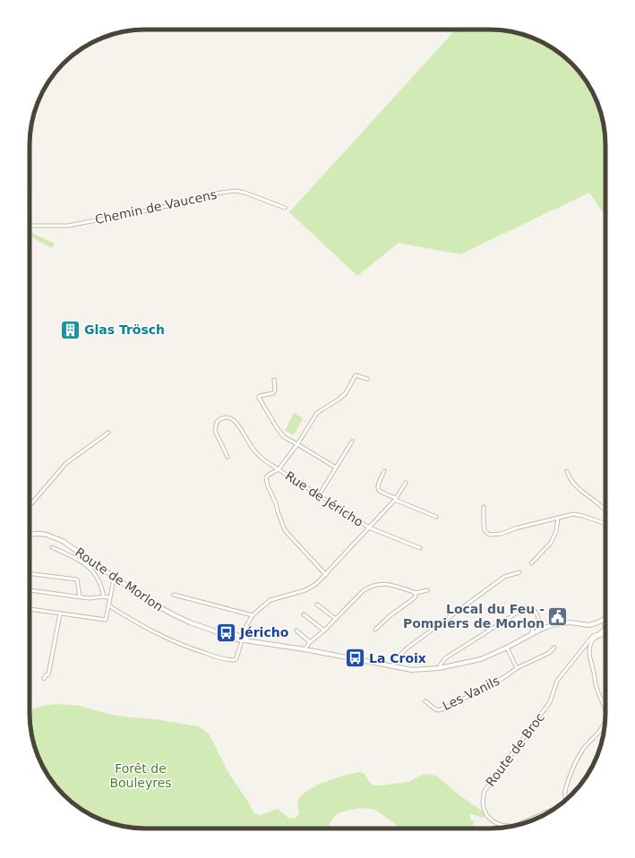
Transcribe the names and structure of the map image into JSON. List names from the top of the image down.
{
  "streets": {
    "street": [
      "Chemin de Vaucens",
      "Rue de Jéricho",
      "Route de Morlon",
      "Les Vanils",
      "Route de Broc"
    ]
  },
  "parks": ["Forêt de Bouleyres"],
  "places": {
    "building": ["Glas Trösch"],
    "public building": ["Local du Feu - Pompiers de Morlon"],
    "bus stop": ["Jéricho", "La Croix"]
  }
}
